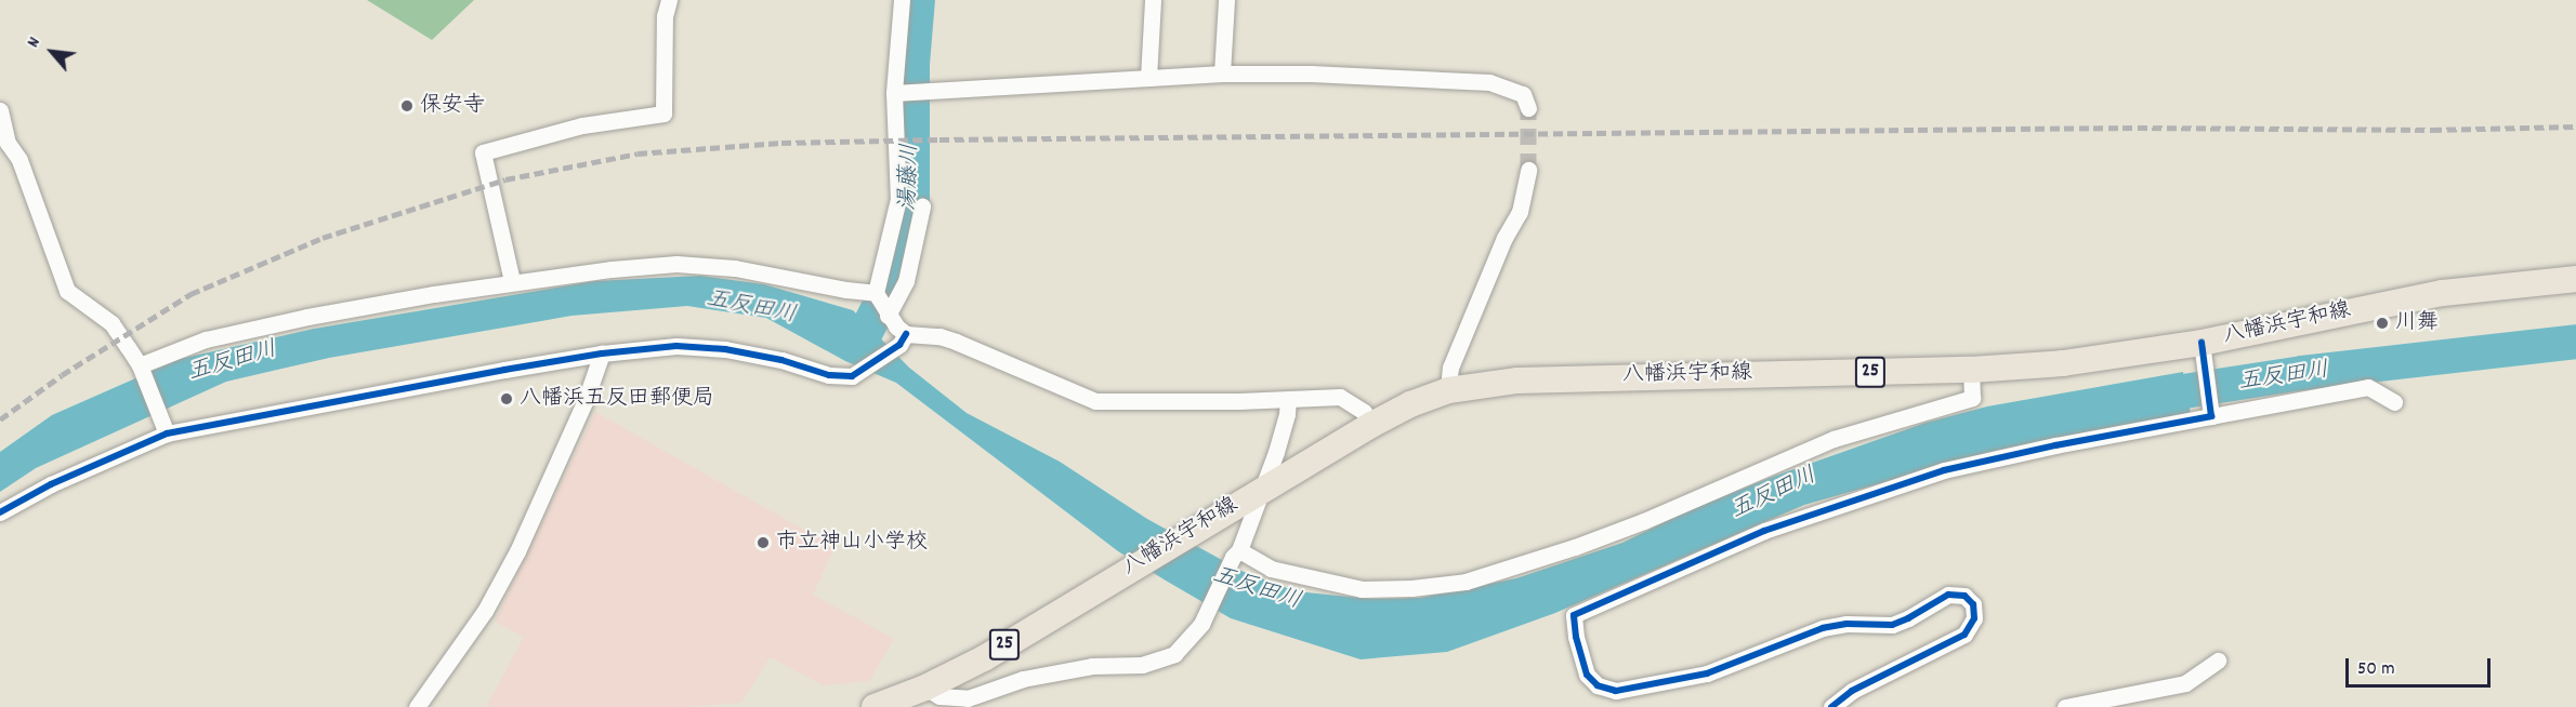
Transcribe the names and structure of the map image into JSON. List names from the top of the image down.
{
  "streets": {
    "main road": ["八幡浜宇和線", "25"]
  },
  "water": ["湯藤川", "五反田川"],
  "places": [
    "保安寺",
    "川舞",
    "八幡浜五反田郵便局",
    "市立神山小学校"
  ],
  "scale_bar": "50 m",
  "north": "top left"
}
